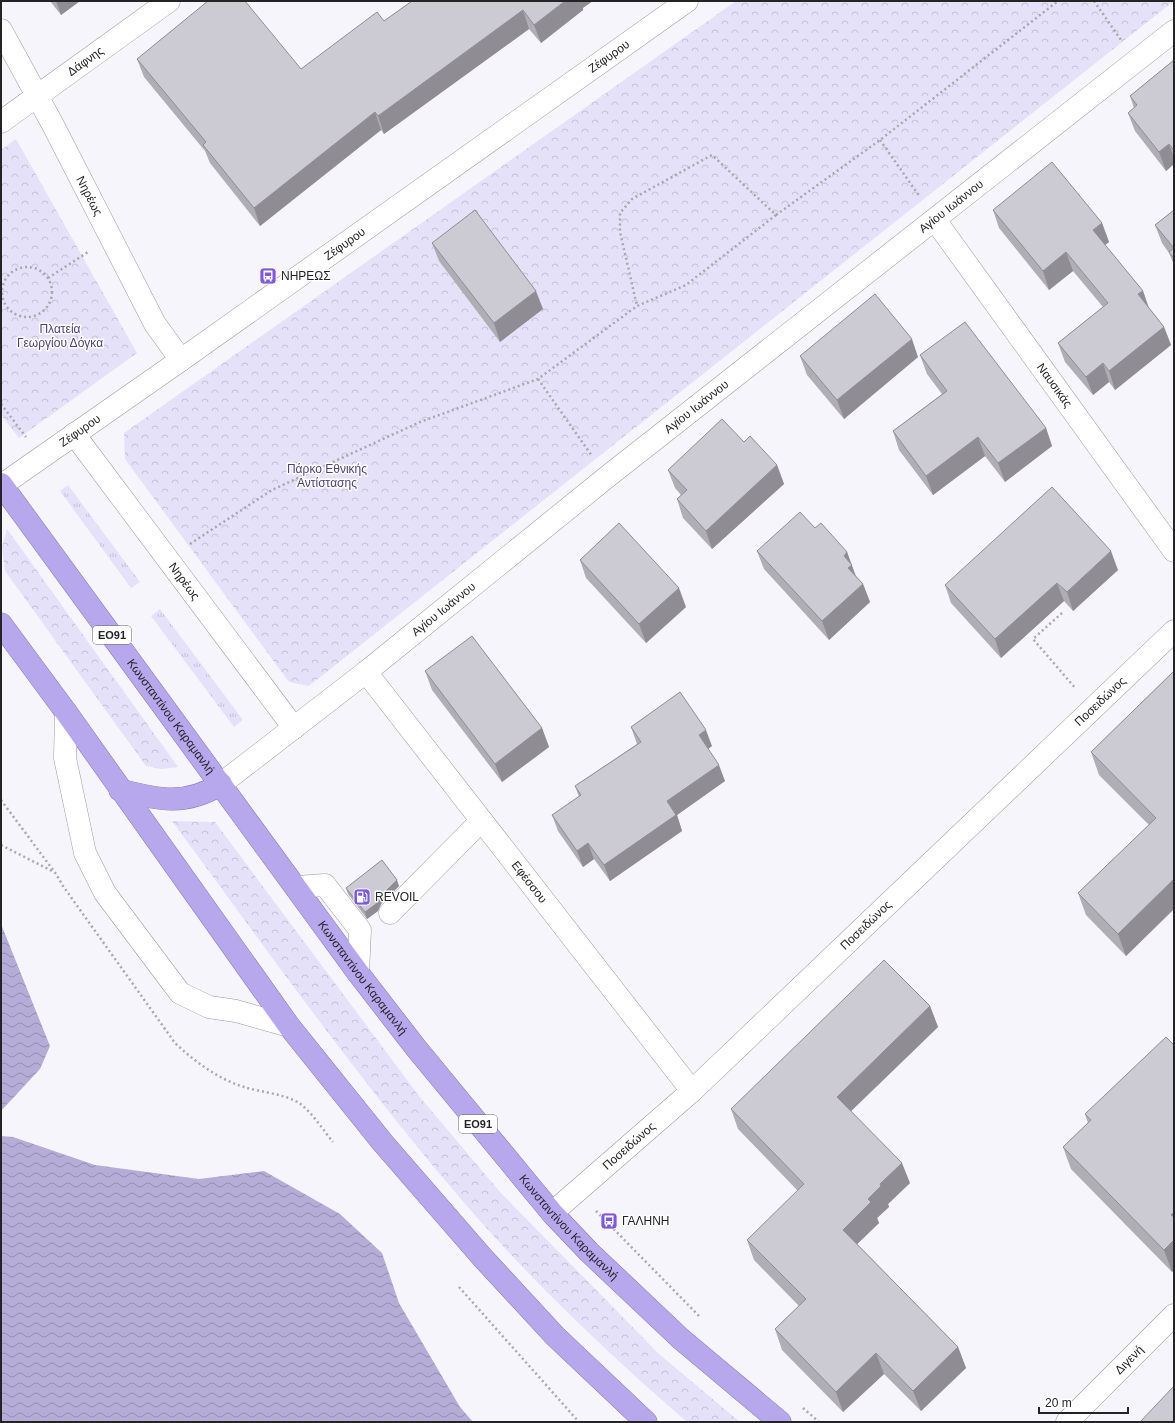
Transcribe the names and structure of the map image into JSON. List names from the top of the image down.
{
  "streets": {
    "highway": ["ΕΟ91", "Κωνσταντίνου Καραμανλή"],
    "street": [
      "Ζέφυρου",
      "Δάφνης",
      "Νηρέως",
      "Αγίου Ιωάννου",
      "Ναυσικάς",
      "Ποσειδώνος",
      "Εφέσσου",
      "Διγενή"
    ]
  },
  "crossings": [
    ["Ζέφυρου", "Νηρέως"],
    ["Ζέφυρου", "Κωνσταντίνου Καραμανλή"],
    ["Δάφνης", "Νηρέως"],
    ["Νηρέως", "Αγίου Ιωάννου"],
    ["Αγίου Ιωάννου", "Ναυσικάς"],
    ["Αγίου Ιωάννου", "Κωνσταντίνου Καραμανλή"],
    ["Αγίου Ιωάννου", "Εφέσσου"],
    ["Ποσειδώνος", "Κωνσταντίνου Καραμανλή"],
    ["Ποσειδώνος", "Εφέσσου"]
  ],
  "parks": ["Πλατεία Γεωργίου Δόγκα", "Πάρκο Εθνικής Αντίστασης"],
  "places": {
    "bus stop": ["ΝΗΡΕΩΣ", "ΓΑΛΗΝΗ"],
    "fuel station": ["REVOIL"]
  },
  "scale_bar": "20 m"
}
